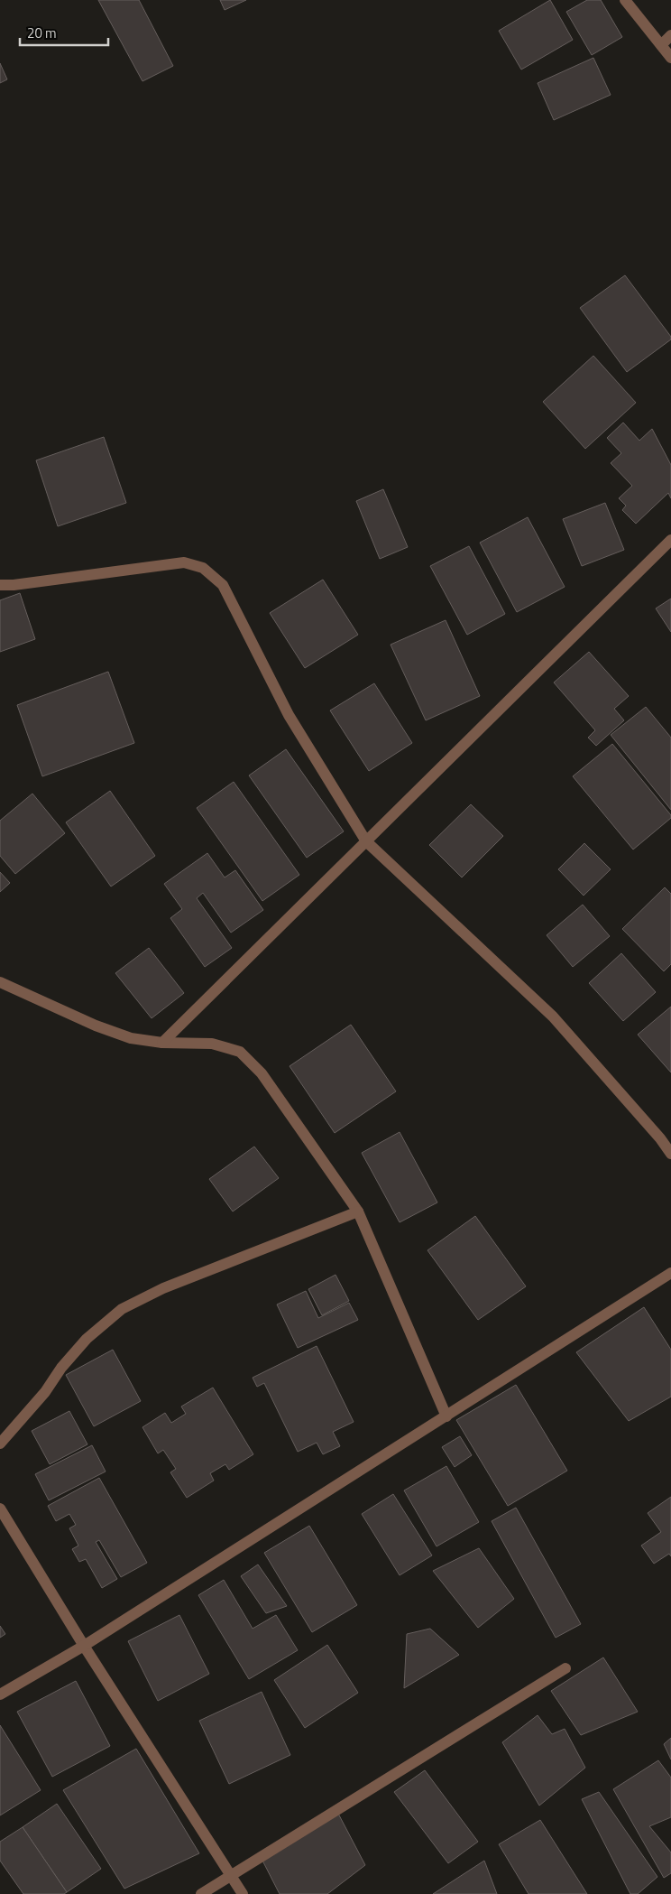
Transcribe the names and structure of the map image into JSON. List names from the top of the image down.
{
  "scale_bar": "20 m"
}
